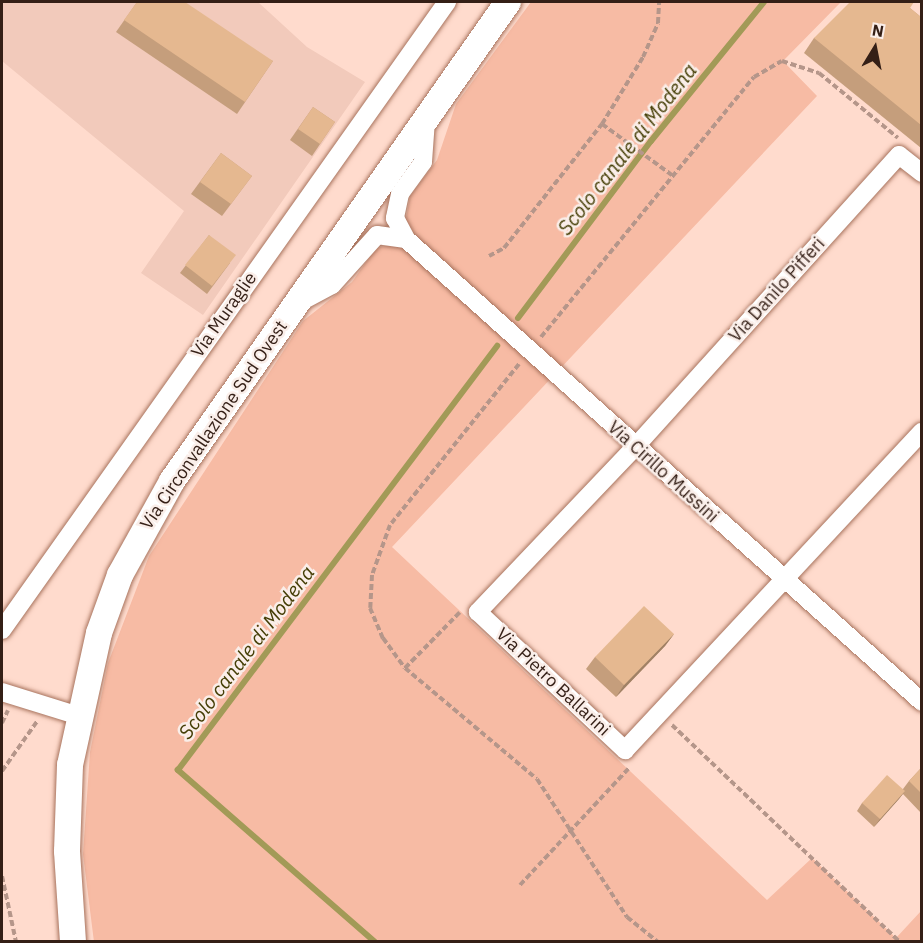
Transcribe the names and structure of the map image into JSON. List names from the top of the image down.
{
  "streets": {
    "main road": ["Via Circonvallazione Sud Ovest"],
    "street": [
      "Via Danilo Pifferi",
      "Via Muraglie",
      "Via Cirillo Mussini",
      "Via Pietro Ballarini"
    ]
  },
  "crossings": [
    ["Via Danilo Pifferi", "Via Cirillo Mussini"],
    ["Via Danilo Pifferi", "Via Pietro Ballarini"],
    ["Via Cirillo Mussini", "Via Pietro Ballarini"]
  ],
  "water": ["Scolo canale di Modena"],
  "north": "top"
}
